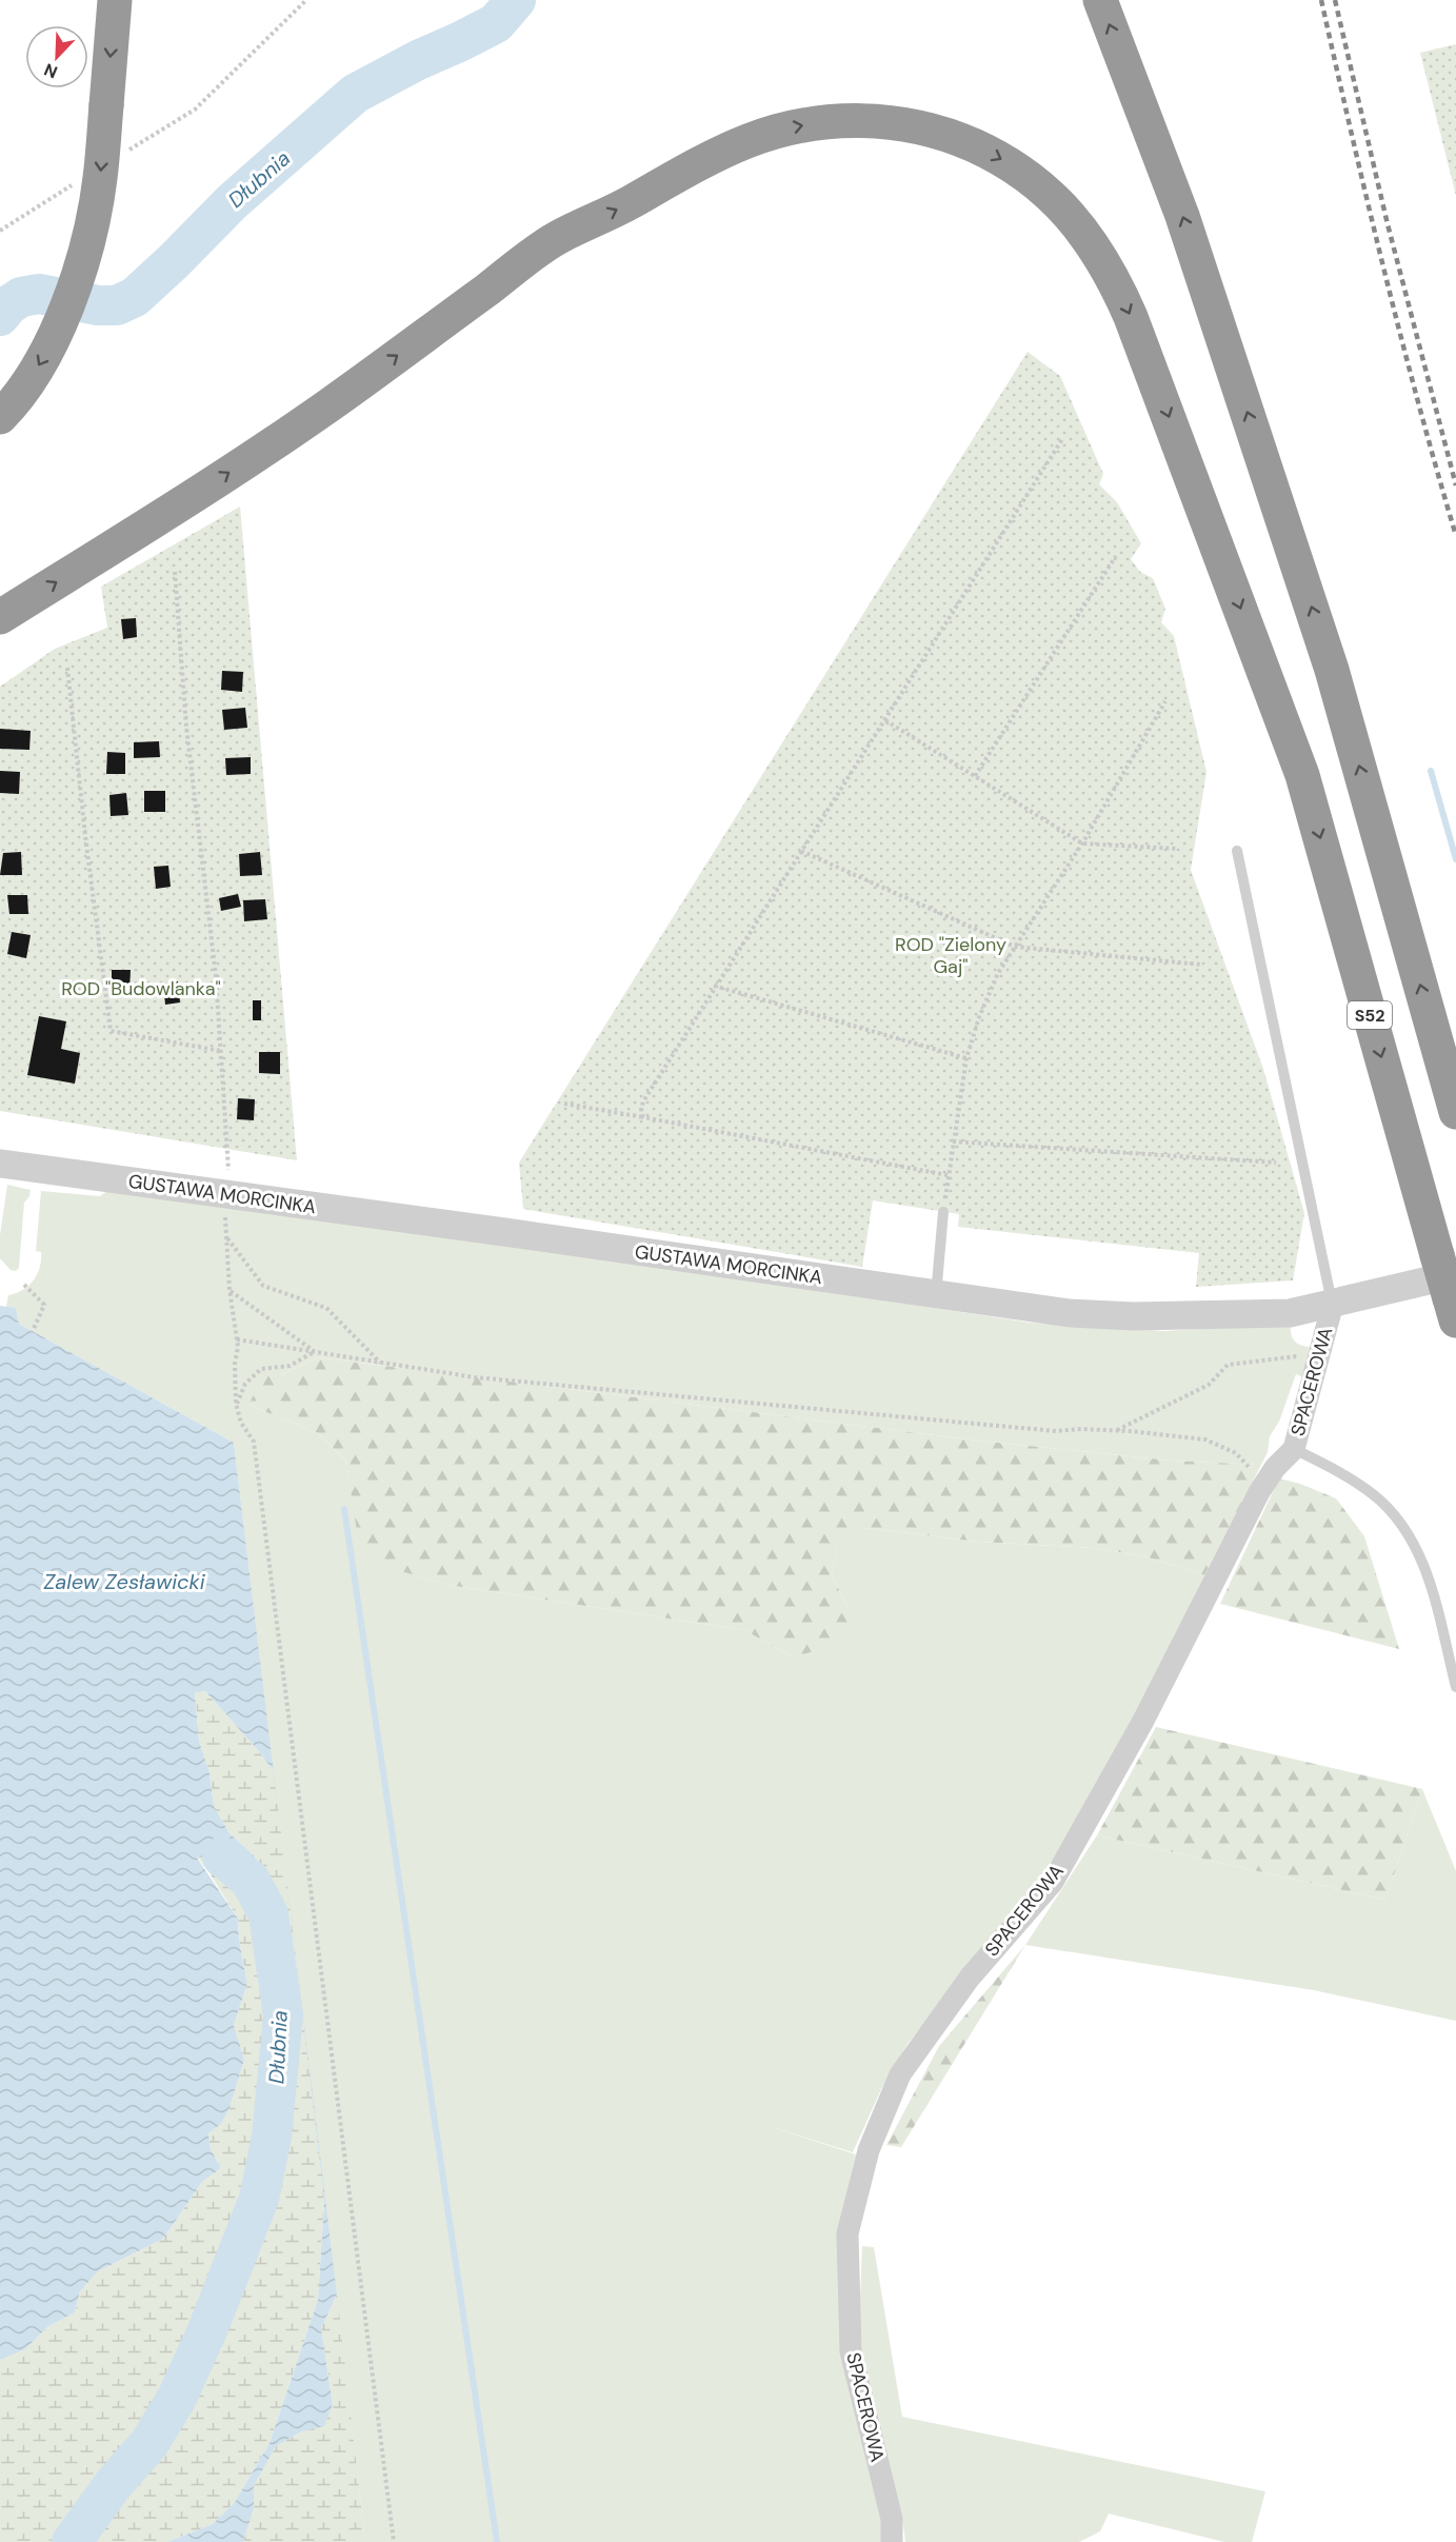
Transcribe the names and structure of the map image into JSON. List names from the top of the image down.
{
  "streets": {
    "highway": ["S52"],
    "street": ["GUSTAWA MORCINKA", "SPACEROWA"]
  },
  "crossings": [
    ["S52", "GUSTAWA MORCINKA"],
    ["GUSTAWA MORCINKA", "SPACEROWA"]
  ],
  "water": ["Dłubnia", "Zalew Zesławicki"],
  "parks": ["ROD \"Zielony Gaj\"", "ROD \"Budowlanka\""],
  "north": "bottom left"
}
